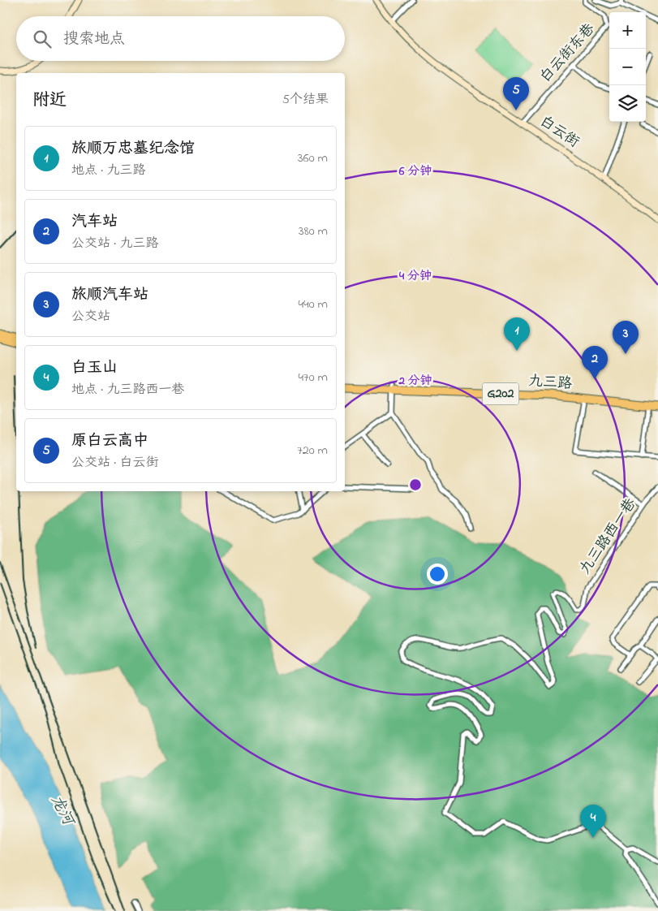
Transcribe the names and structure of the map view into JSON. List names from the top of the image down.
{
  "streets": {
    "highway": ["九三路", "G202"],
    "main road": ["白云街"],
    "street": ["白云街东巷", "九三路西一巷"]
  },
  "crossings": [
    ["白云街东巷", "白云街"]
  ],
  "water": ["龙河"],
  "page": {
    "map_buttons": ["+", "−"],
    "search": "搜索地点",
    "heading": ["附近", "5个结果"],
    "pins": [
      "5",
      "1",
      "3",
      "2",
      "4"
    ],
    "list": [
      {
        "mark": "1",
        "name": "旅顺万忠墓纪念馆",
        "note": "地点 · 九三路",
        "value": "360 m"
      },
      {
        "mark": "2",
        "name": "汽车站",
        "note": "公交站 · 九三路",
        "value": "380 m"
      },
      {
        "mark": "3",
        "name": "旅顺汽车站",
        "note": "公交站",
        "value": "440 m"
      },
      {
        "mark": "4",
        "name": "白玉山",
        "note": "地点 · 九三路西一巷",
        "value": "470 m"
      },
      {
        "mark": "5",
        "name": "原白云高中",
        "note": "公交站 · 白云街",
        "value": "720 m"
      }
    ]
  },
  "rings": ["6 分钟", "4 分钟", "2 分钟"]
}
